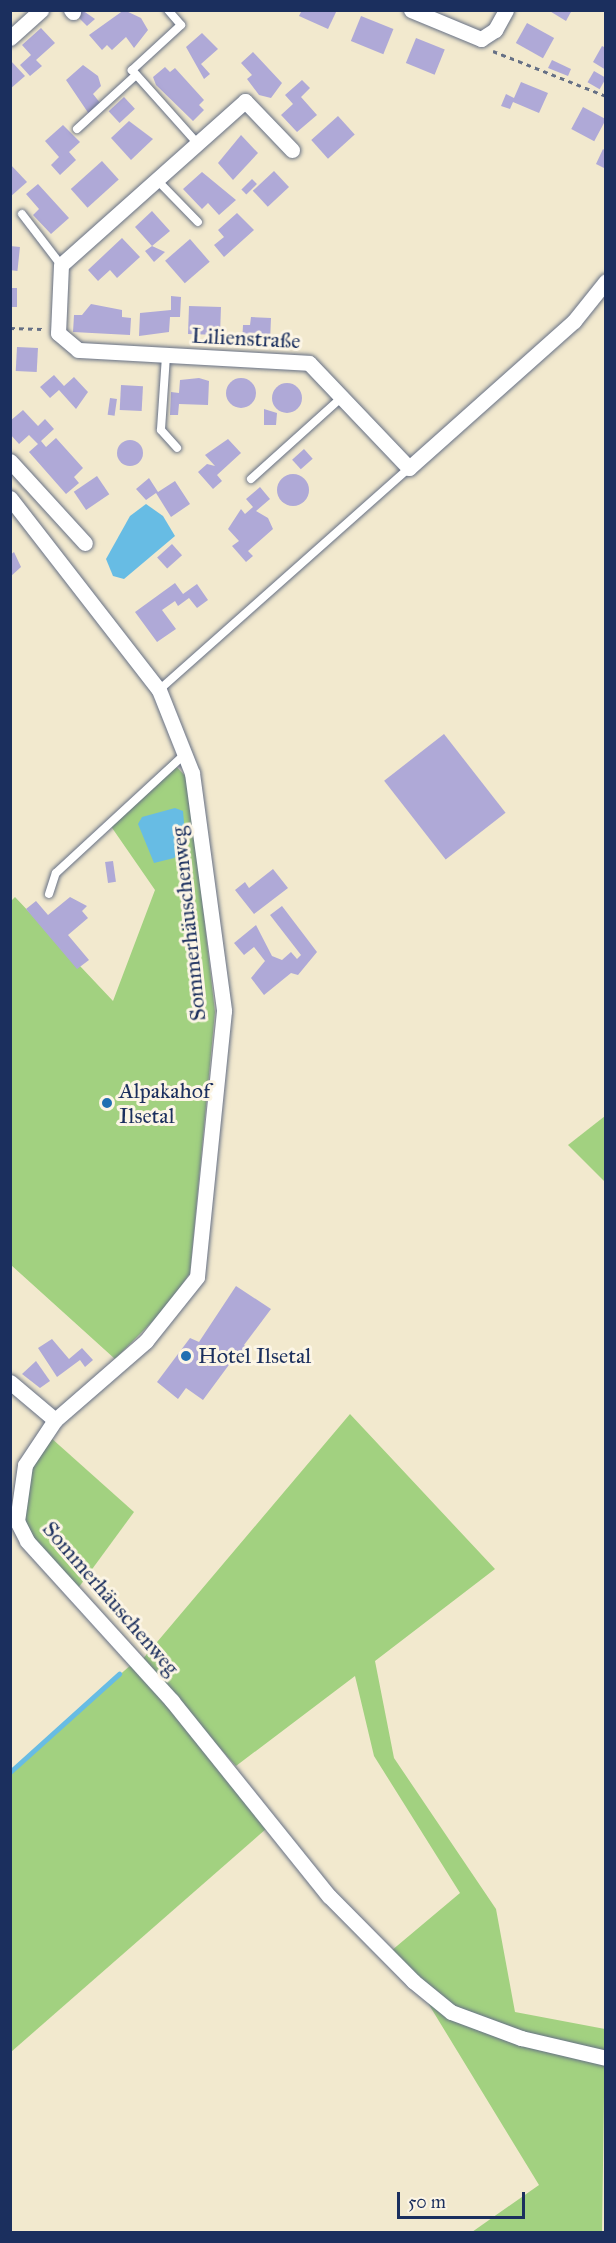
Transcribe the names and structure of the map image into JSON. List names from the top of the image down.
{
  "streets": {
    "street": ["Lilienstraße", "Sommerhäuschenweg"]
  },
  "places": ["Alpakahof Ilsetal", "Hotel Ilsetal"],
  "scale_bar": "50 m"
}
